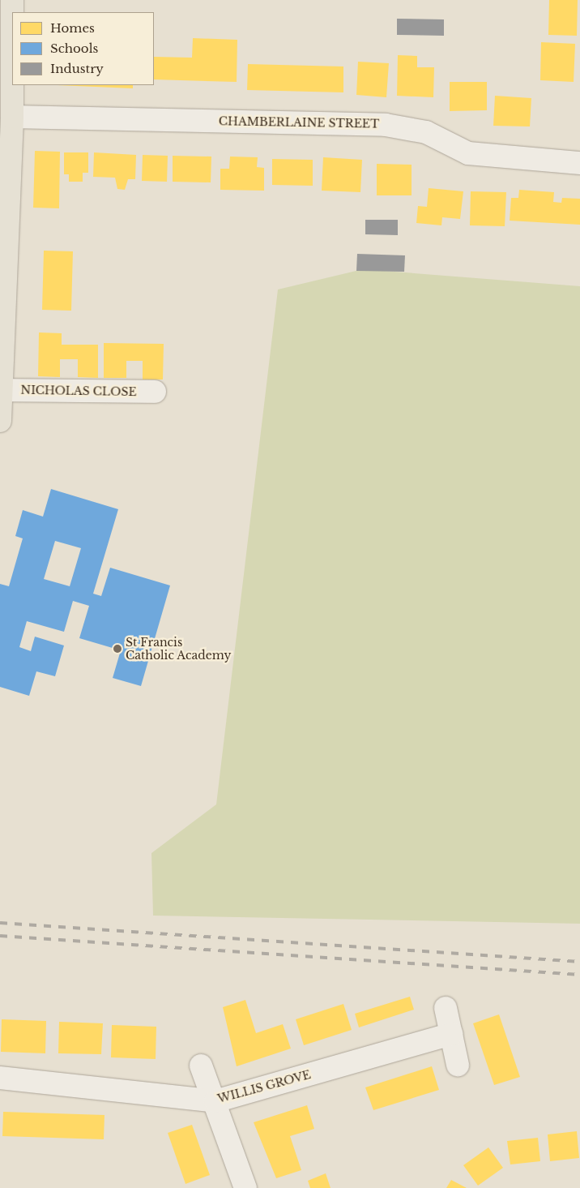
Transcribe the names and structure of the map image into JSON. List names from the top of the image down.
{
  "streets": {
    "street": ["CHAMBERLAINE STREET", "NICHOLAS CLOSE", "WILLIS GROVE"]
  },
  "places": ["St Francis Catholic Academy"],
  "legend": ["Homes", "Schools", "Industry"]
}
